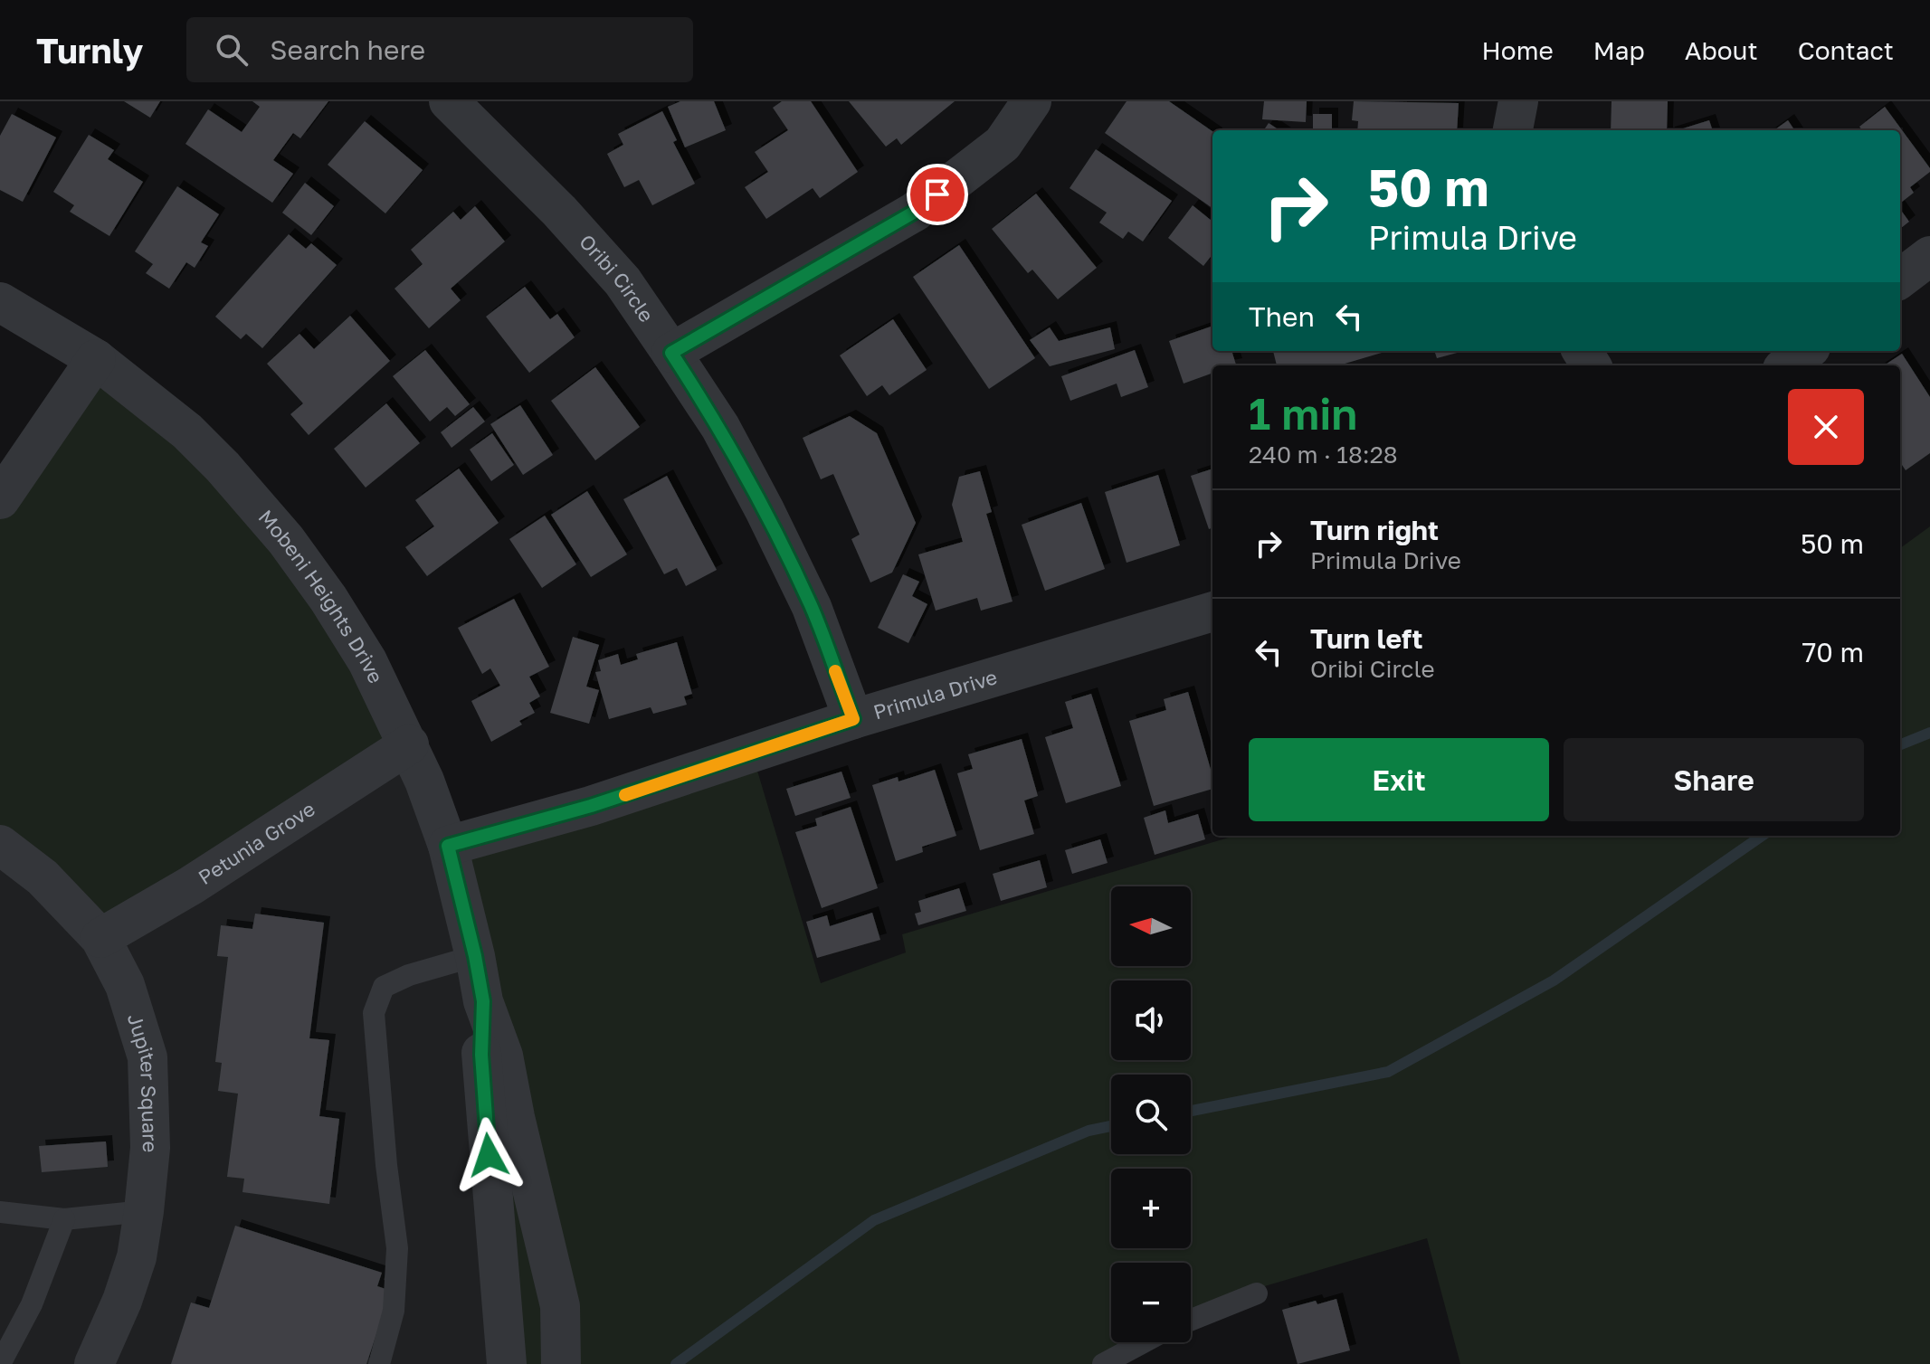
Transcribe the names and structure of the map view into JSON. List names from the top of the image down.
{
  "streets": {
    "street": [
      "Oribi Circle",
      "Mobeni Heights Drive",
      "Primula Drive",
      "Petunia Grove",
      "Jupiter Square"
    ]
  },
  "crossings": [
    ["Oribi Circle", "Primula Drive"],
    ["Mobeni Heights Drive", "Primula Drive"],
    ["Mobeni Heights Drive", "Petunia Grove"],
    ["Petunia Grove", "Jupiter Square"]
  ],
  "north": "left",
  "page": {
    "header": "Turnly",
    "search": "Search here",
    "nav": [
      "Home",
      "Map",
      "About",
      "Contact"
    ],
    "turn": ["50 m", "Primula Drive"],
    "then": "Then",
    "heading": ["1 min", "240 m · 18:28"],
    "list": [
      {
        "name": "Turn right",
        "note": "Primula Drive",
        "value": "50 m"
      },
      {
        "name": "Turn left",
        "note": "Oribi Circle",
        "value": "70 m"
      }
    ],
    "buttons": ["Exit", "Share"],
    "map_buttons": ["+", "−"]
  }
}
